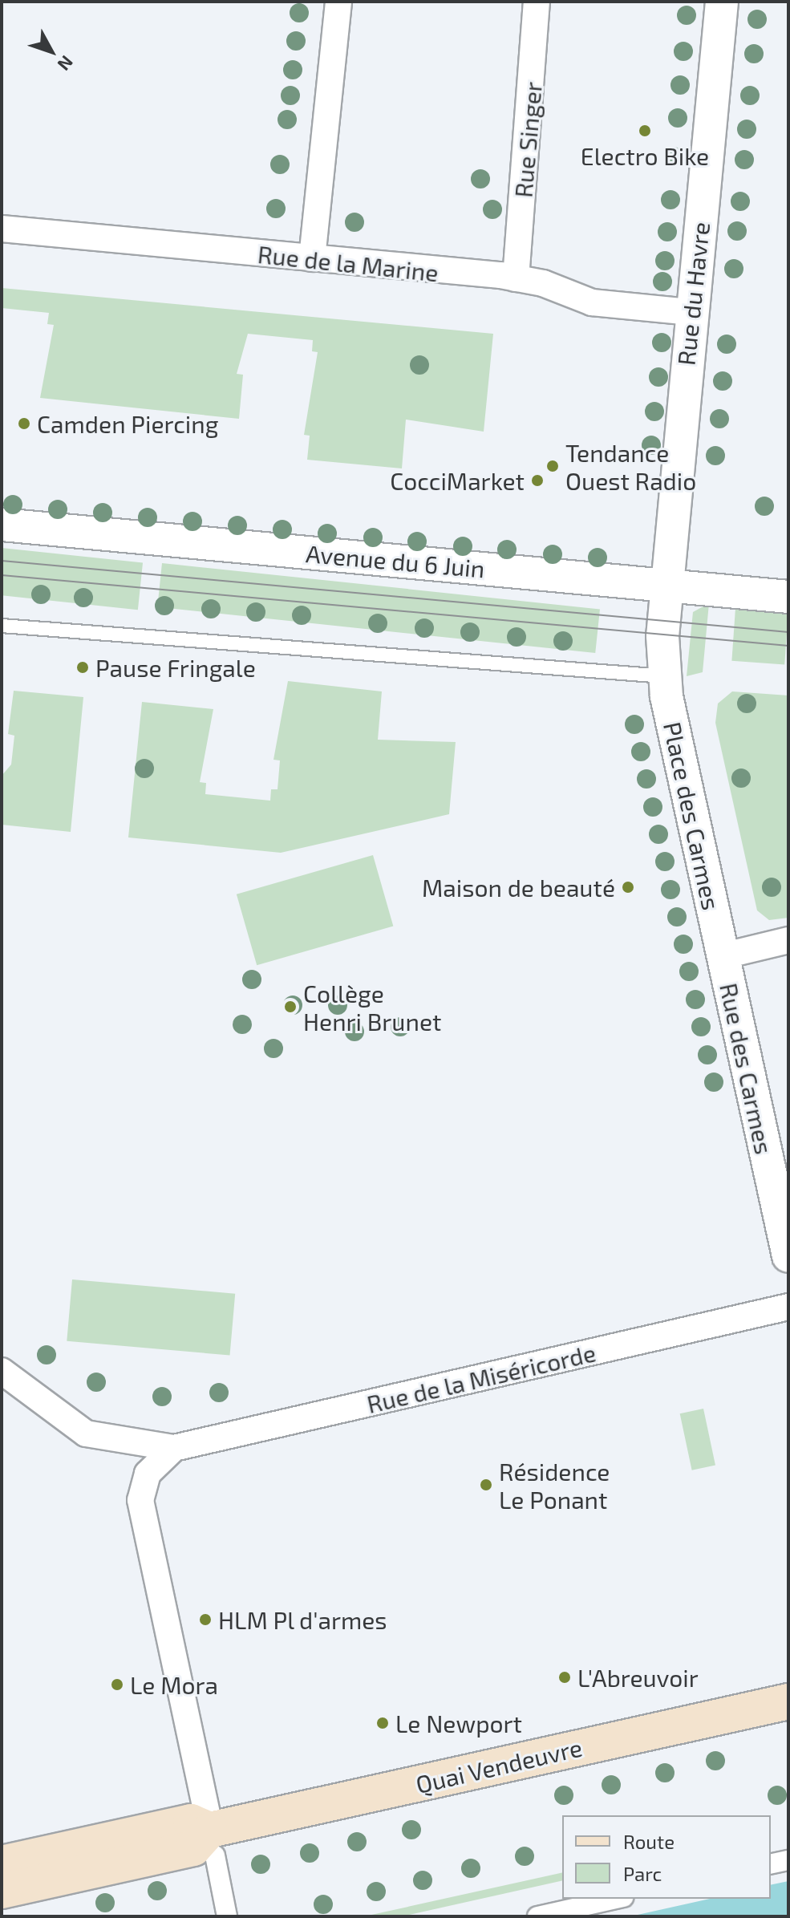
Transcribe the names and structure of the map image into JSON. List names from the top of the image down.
{
  "streets": {
    "main road": ["Quai Vendeuvre"],
    "street": [
      "Rue Singer",
      "Rue de la Marine",
      "Rue du Havre",
      "Avenue du 6 Juin",
      "Place des Carmes",
      "Rue des Carmes",
      "Rue de la Miséricorde"
    ]
  },
  "crossings": [
    ["Rue Singer", "Rue de la Marine"],
    ["Rue de la Marine", "Rue du Havre"],
    ["Rue du Havre", "Avenue du 6 Juin"],
    ["Rue du Havre", "Place des Carmes"],
    ["Place des Carmes", "Rue des Carmes"]
  ],
  "places": [
    "Electro Bike",
    "Camden Piercing",
    "Tendance Ouest Radio",
    "CocciMarket",
    "Pause Fringale",
    "Maison de beauté",
    "Collège Henri Brunet",
    "Résidence Le Ponant",
    "HLM Pl d'armes",
    "L'Abreuvoir",
    "Le Mora",
    "Le Newport"
  ],
  "legend": ["Route", "Parc"],
  "north": "bottom right"
}
